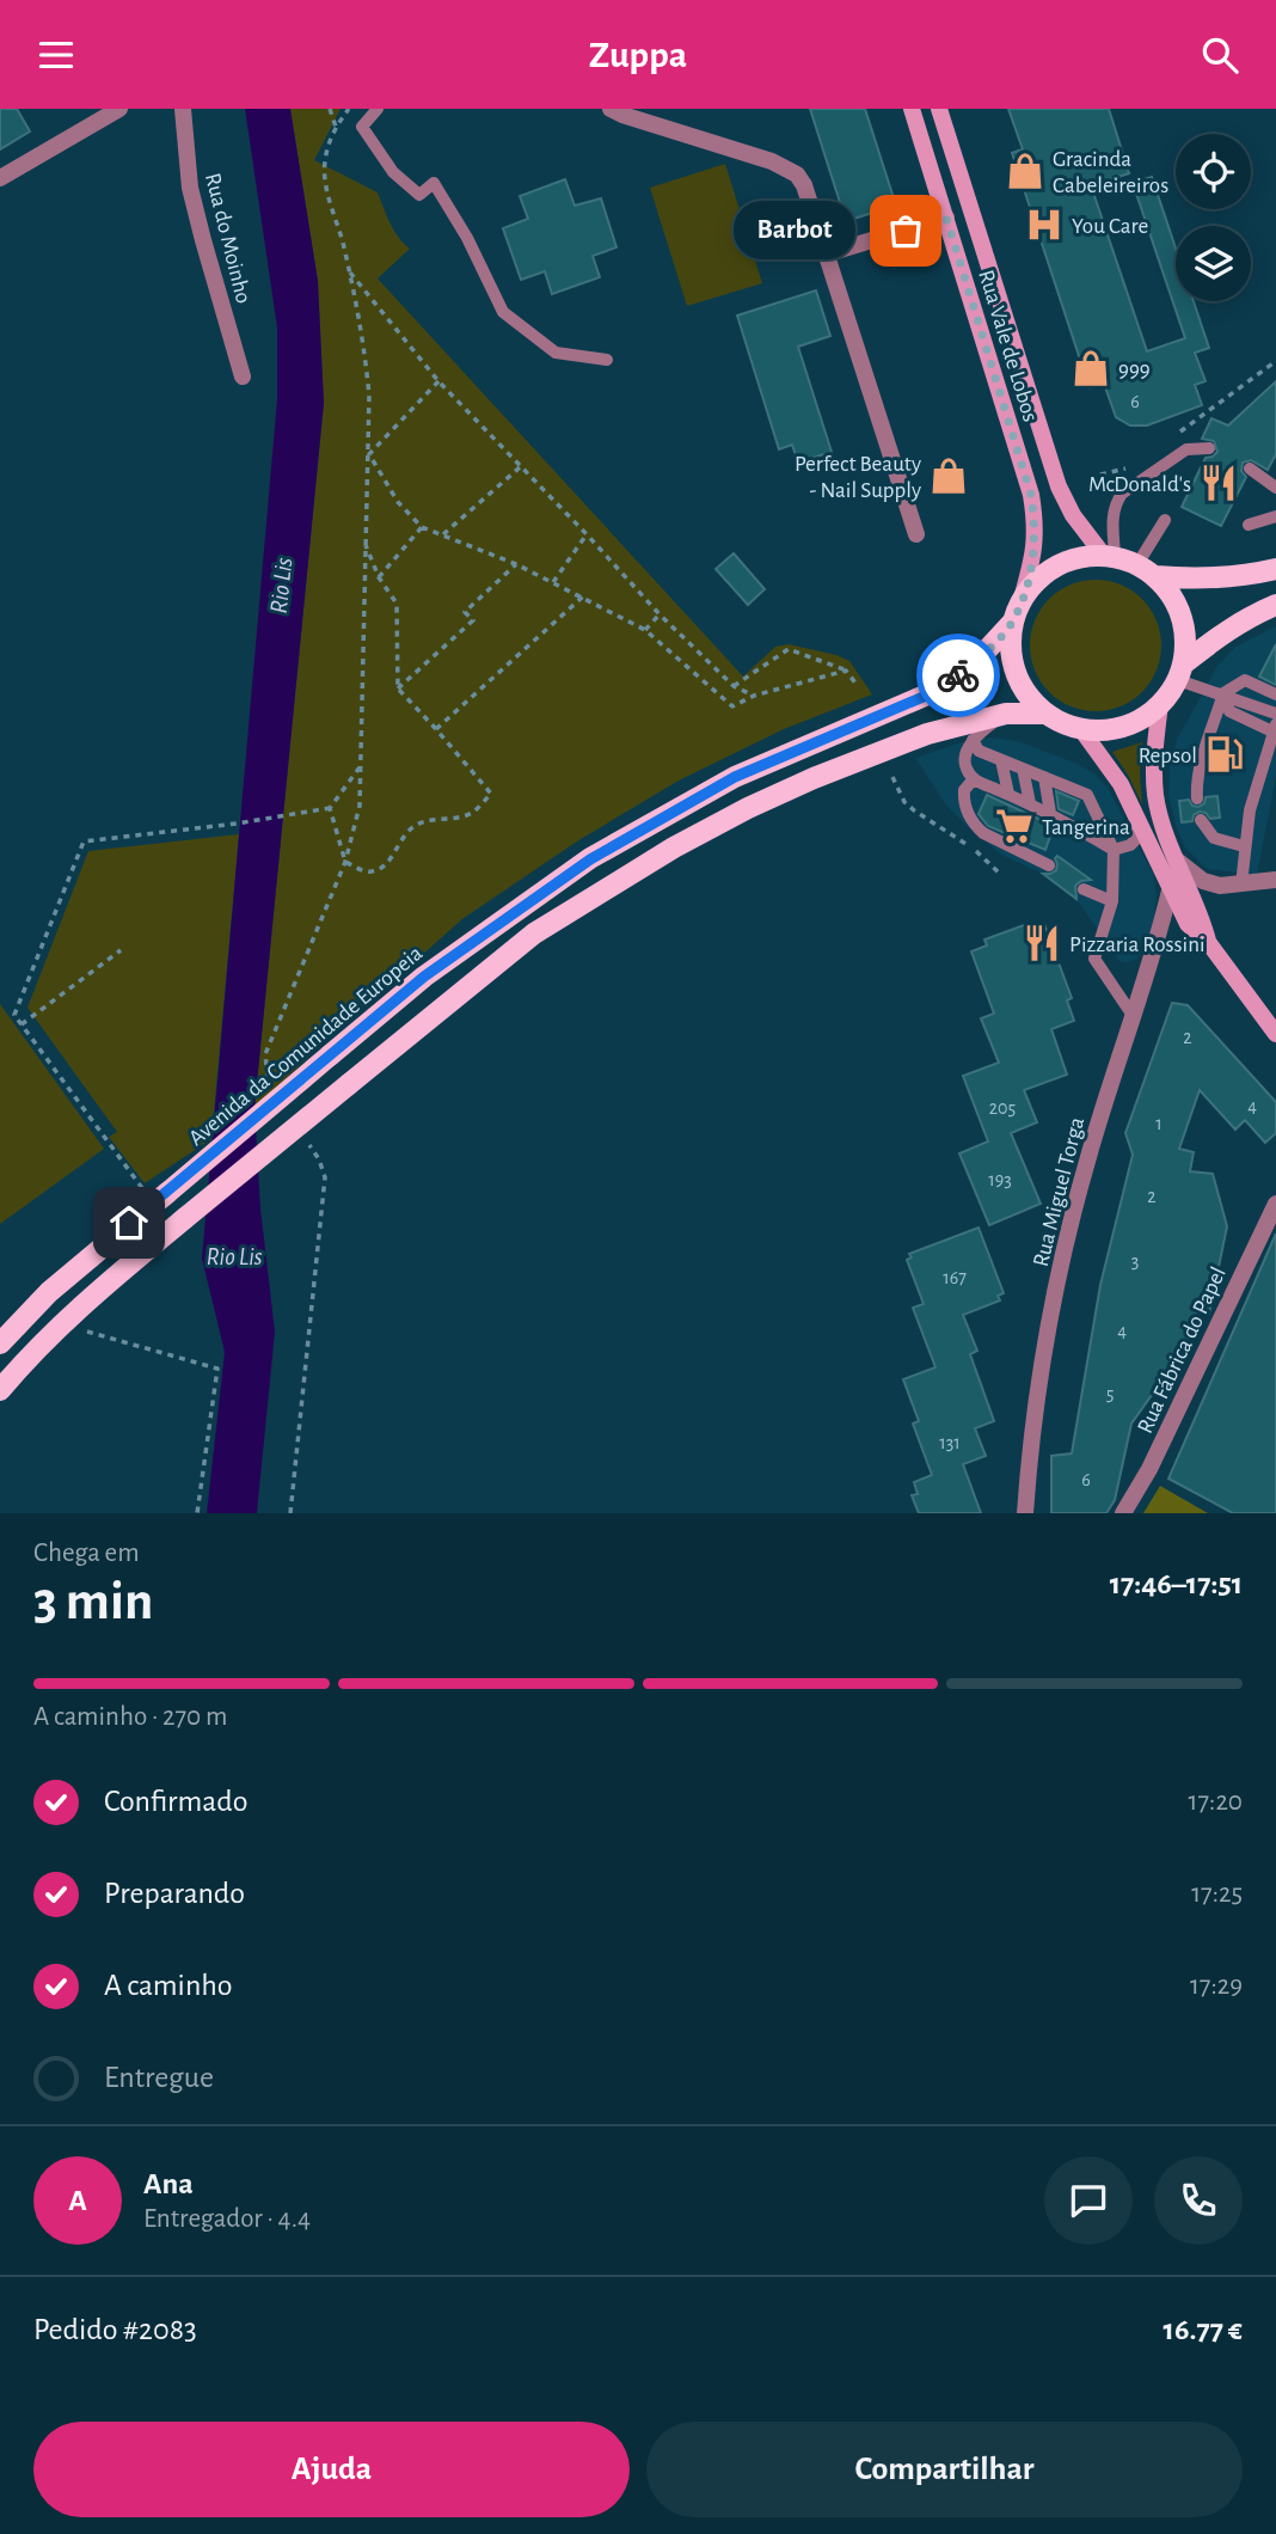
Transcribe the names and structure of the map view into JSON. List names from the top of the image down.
{
  "streets": {
    "main road": ["Rua Vale de Lobos", "Avenida da Comunidade Europeia"],
    "street": ["Rua do Moinho", "Rua Miguel Torga", "Rua Fábrica do Papel"]
  },
  "crossings": [
    ["Rua Vale de Lobos", "Avenida da Comunidade Europeia"]
  ],
  "water": ["Rio Lis"],
  "places": {
    "shop": ["Gracinda Cabeleireiros", "999", "Perfect Beauty - Nail Supply"],
    "hospital": ["You Care"],
    "other": ["Barbot"],
    "restaurant": ["McDonald's", "Pizzaria Rossini"],
    "fuel station": ["Repsol"],
    "supermarket": ["Tangerina"]
  },
  "house_numbers": [
    "6",
    "2",
    "4",
    "205",
    "1",
    "193",
    "2",
    "3",
    "167",
    "4",
    "5",
    "131",
    "6"
  ],
  "page": {
    "header": "Zuppa",
    "bubble": "Barbot",
    "heading": ["3 min", "Chega em", "17:46–17:51"],
    "panel": [
      "Ana",
      "Entregador · 4.4",
      "Pedido #2083",
      "16.77 €"
    ],
    "bar": "A caminho · 270 m",
    "list": [
      ["Confirmado", "17:20"],
      ["Preparando", "17:25"],
      ["A caminho", "17:29"],
      "Entregue"
    ],
    "round": "A",
    "buttons": ["Ajuda", "Compartilhar"]
  }
}
